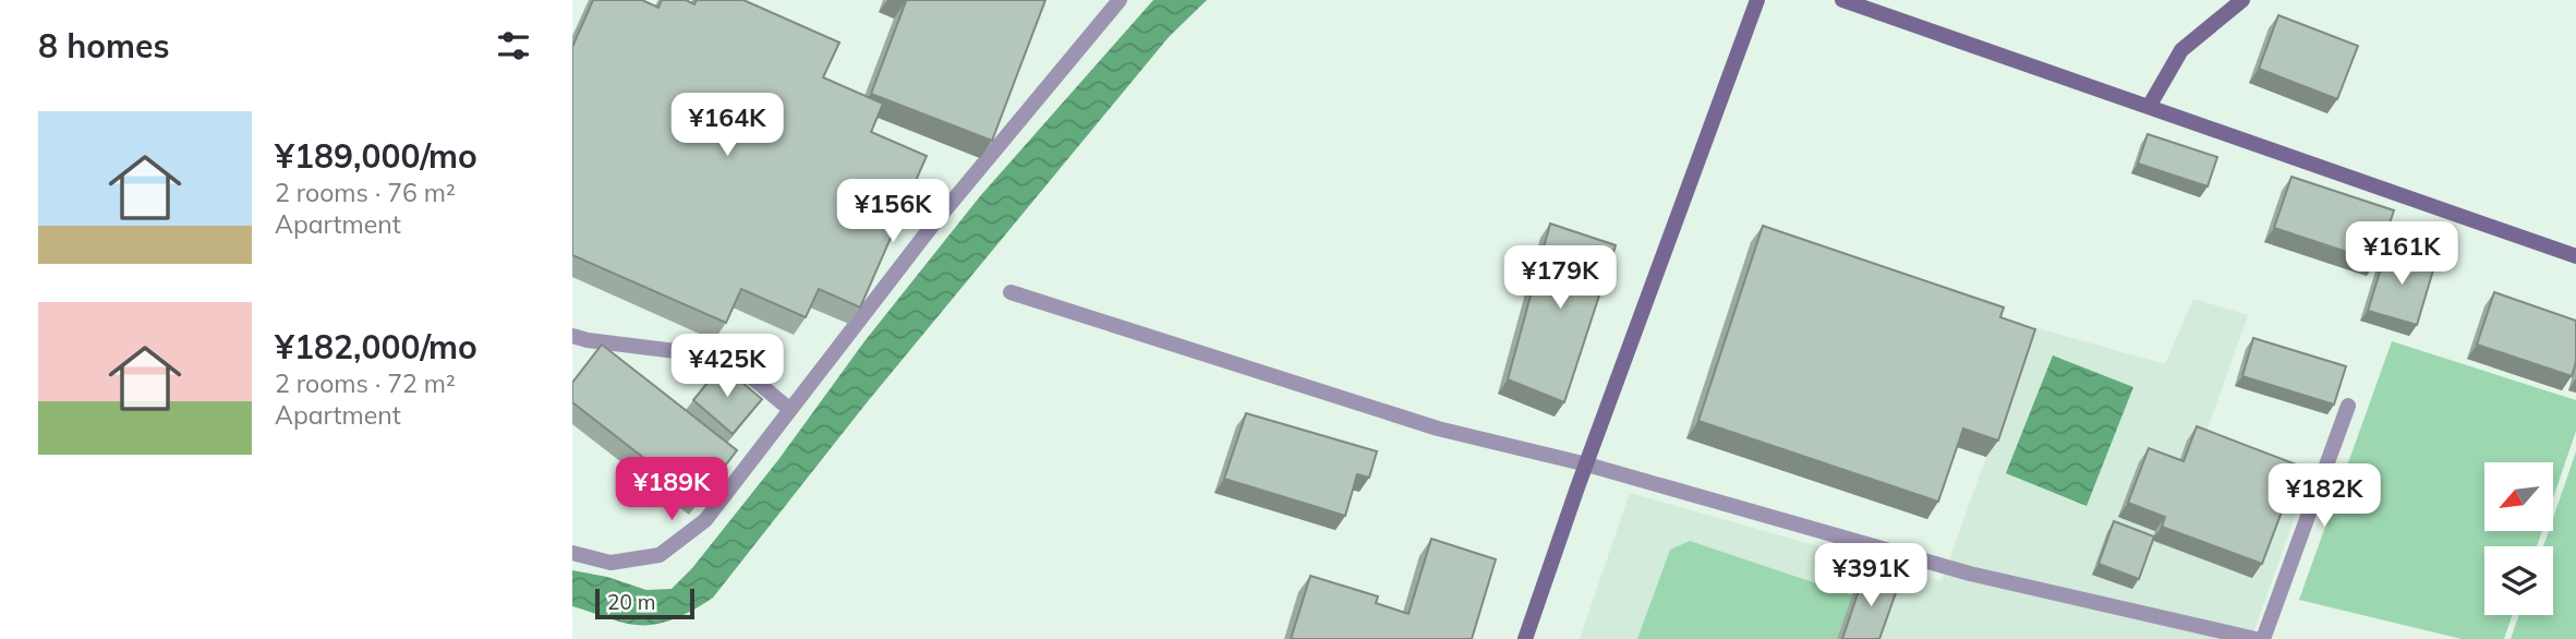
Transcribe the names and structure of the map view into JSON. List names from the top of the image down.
{
  "scale_bar": "20 m",
  "north": "bottom left",
  "page": {
    "heading": "8 homes",
    "list": [
      {
        "name": "¥189,000/mo",
        "note": "2 rooms · 76 m² · Apartment"
      },
      {
        "name": "¥182,000/mo",
        "note": "2 rooms · 72 m² · Apartment"
      }
    ],
    "price": [
      "¥164K",
      "¥156K",
      "¥161K",
      "¥179K",
      "¥425K",
      "¥189K",
      "¥182K",
      "¥391K"
    ],
    "scale": "20 m"
  }
}
